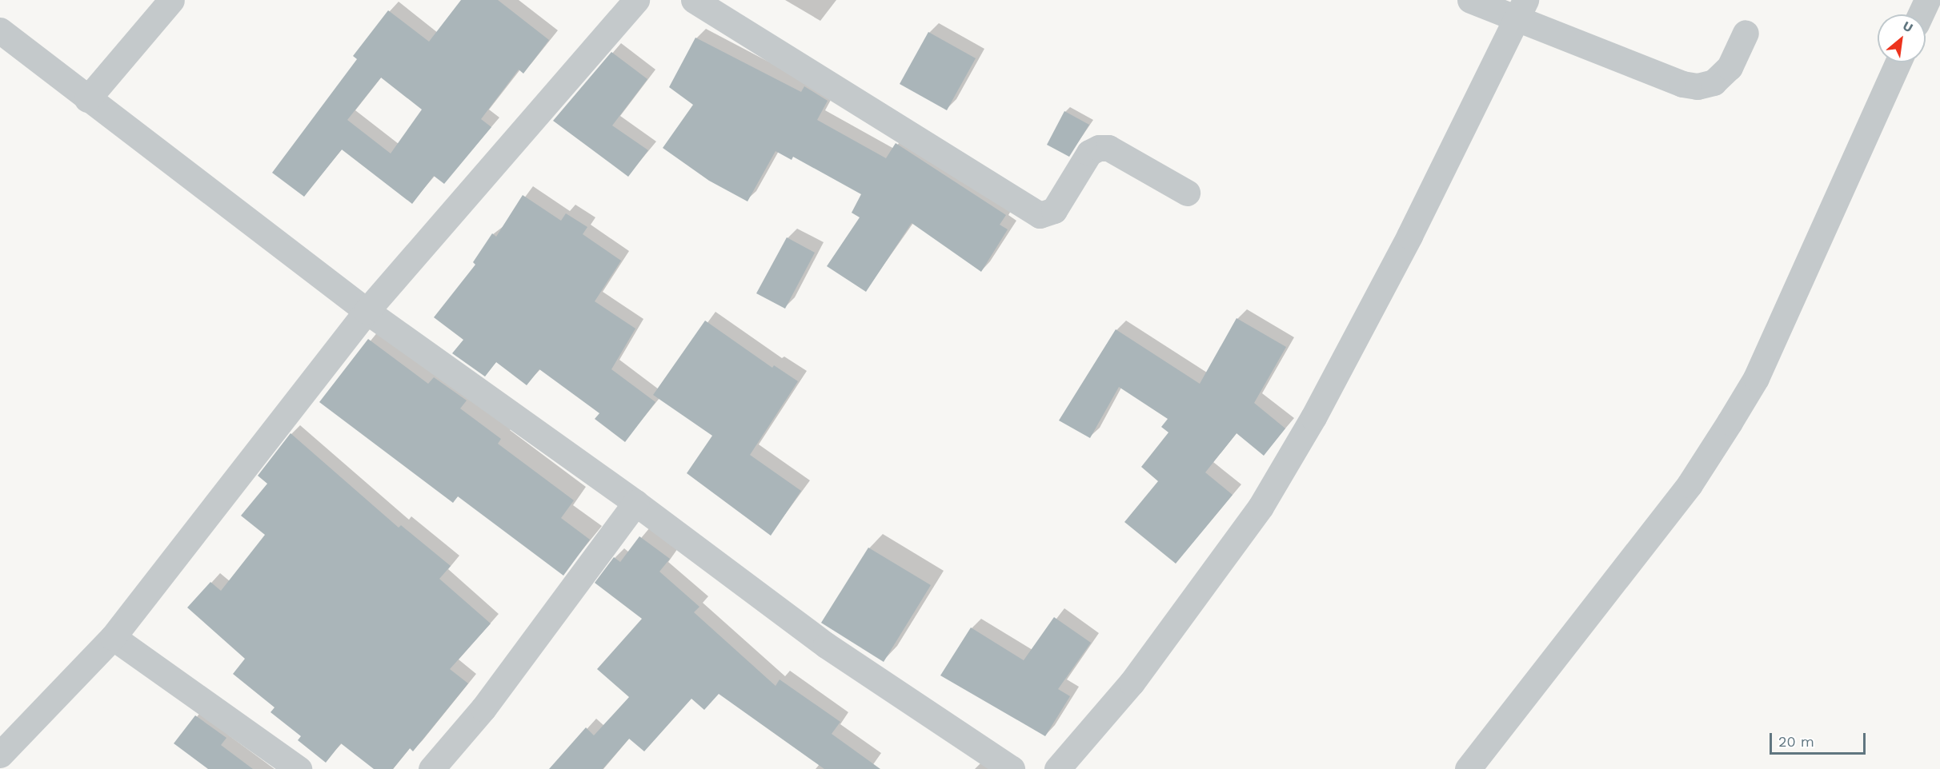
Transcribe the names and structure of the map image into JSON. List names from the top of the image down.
{
  "scale_bar": "20 m",
  "north": "top right"
}
